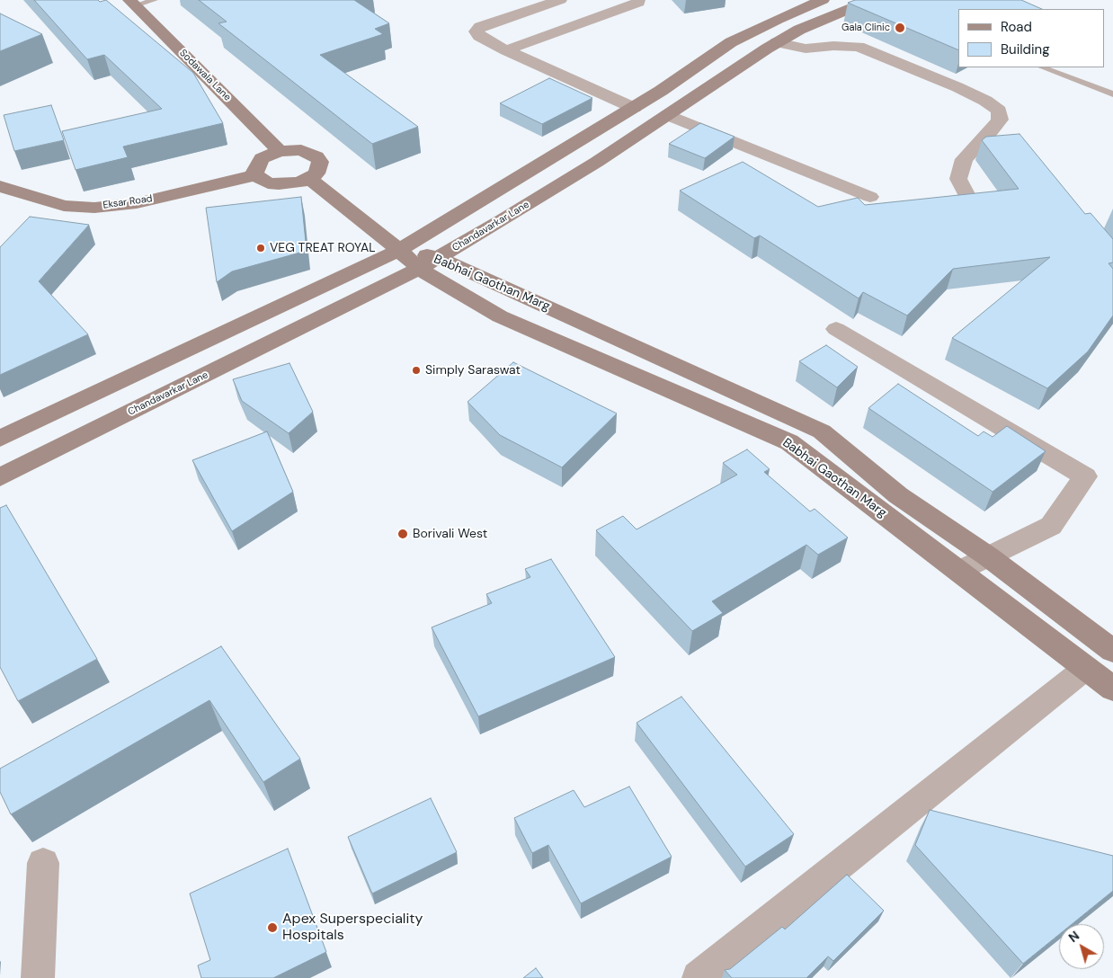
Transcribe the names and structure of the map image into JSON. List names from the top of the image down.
{
  "streets": {
    "street": [
      "Sodawala Lane",
      "Eksar Road",
      "Chandavarkar Lane",
      "Babhai Gaothan Marg"
    ]
  },
  "crossings": [
    ["Chandavarkar Lane", "Babhai Gaothan Marg"]
  ],
  "places": [
    "Gala Clinic",
    "VEG TREAT ROYAL",
    "Simply Saraswat",
    "Borivali West",
    "Apex Superspeciality Hospitals"
  ],
  "legend": ["Road", "Building"],
  "north": "top left"
}
